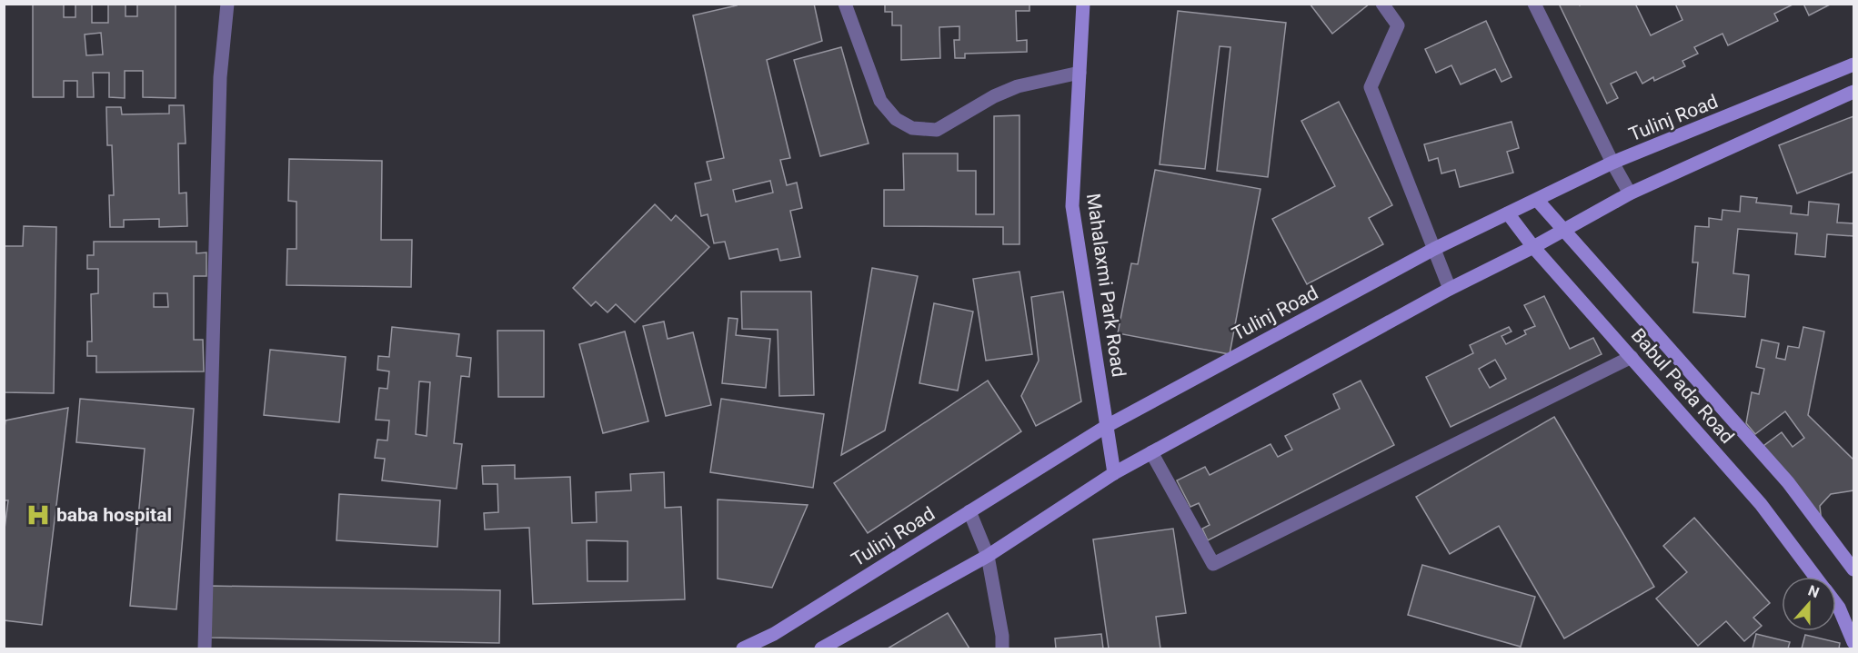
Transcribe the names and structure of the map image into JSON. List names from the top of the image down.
{
  "streets": {
    "main road": ["Tulinj Road", "Mahalaxmi Park Road", "Babul Pada Road"]
  },
  "crossings": [
    ["Tulinj Road", "Mahalaxmi Park Road"],
    ["Tulinj Road", "Babul Pada Road"]
  ],
  "places": {
    "hospital": ["baba hospital"]
  },
  "north": "top"
}
